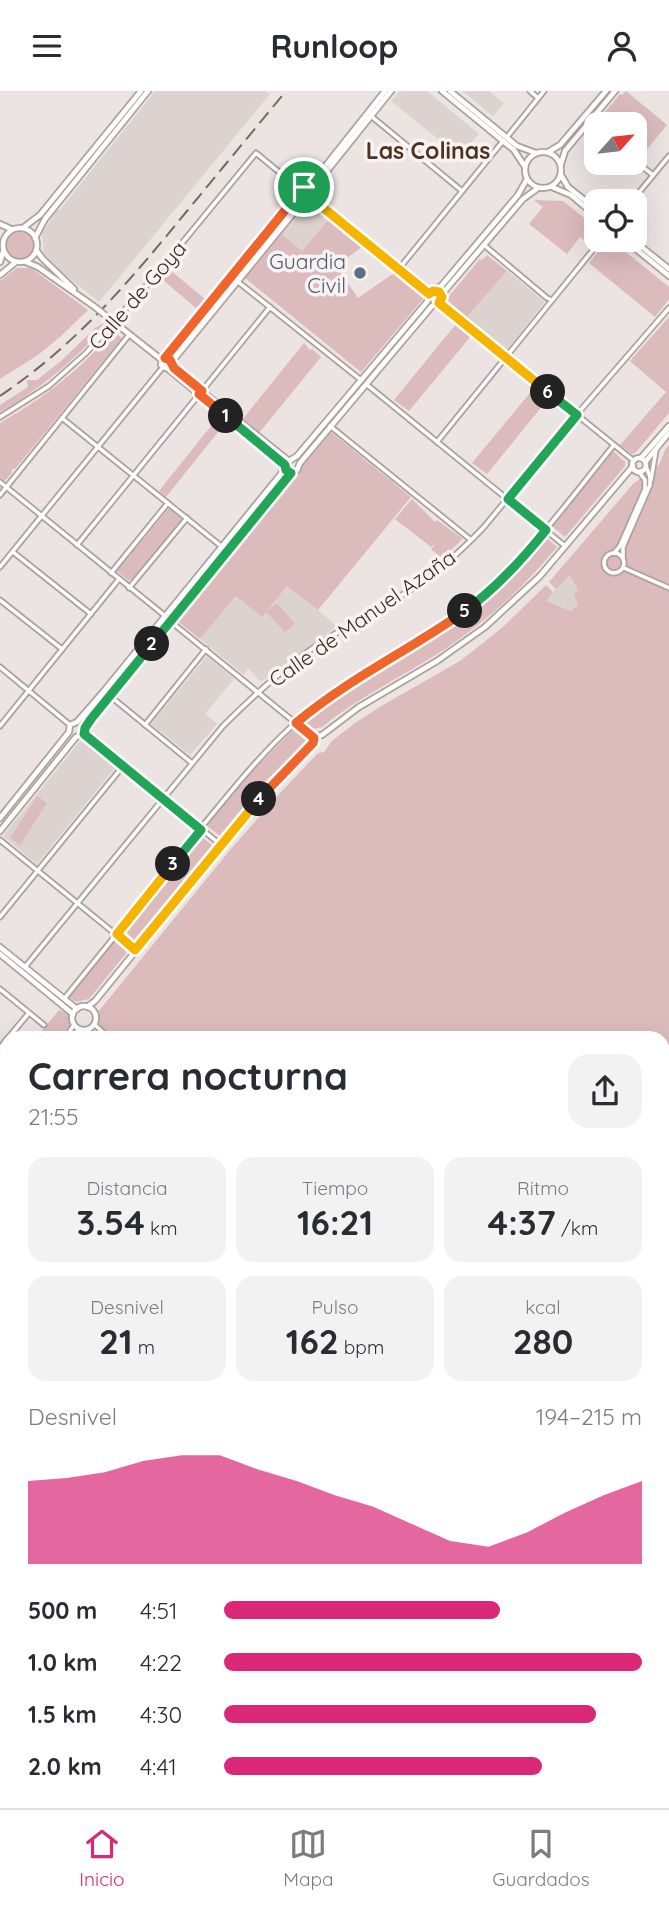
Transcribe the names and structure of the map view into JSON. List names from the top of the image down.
{
  "streets": {
    "street": ["Calle de Goya", "Calle de Manuel Azaña"]
  },
  "districts": ["Las Colinas"],
  "places": ["Guardia Civil"],
  "north": "top right",
  "page": {
    "header": "Runloop",
    "pins": [
      "6",
      "1",
      "5",
      "2",
      "4",
      "3"
    ],
    "heading": ["Carrera nocturna", "21:55"],
    "stats": [
      ["Distancia", "3.54 km"],
      ["Tiempo", "16:21"],
      ["Ritmo", "4:37 /km"],
      ["Desnivel", "21 m"],
      ["Pulso", "162 bpm"],
      ["kcal", "280"]
    ],
    "chart": ["Desnivel", "194–215 m"],
    "list": [
      {
        "name": "500 m",
        "note": "4:51"
      },
      {
        "name": "1.0 km",
        "note": "4:22"
      },
      {
        "name": "1.5 km",
        "note": "4:30"
      },
      {
        "name": "2.0 km",
        "note": "4:41"
      }
    ],
    "tabs": ["Inicio", "Mapa", "Guardados"]
  }
}
